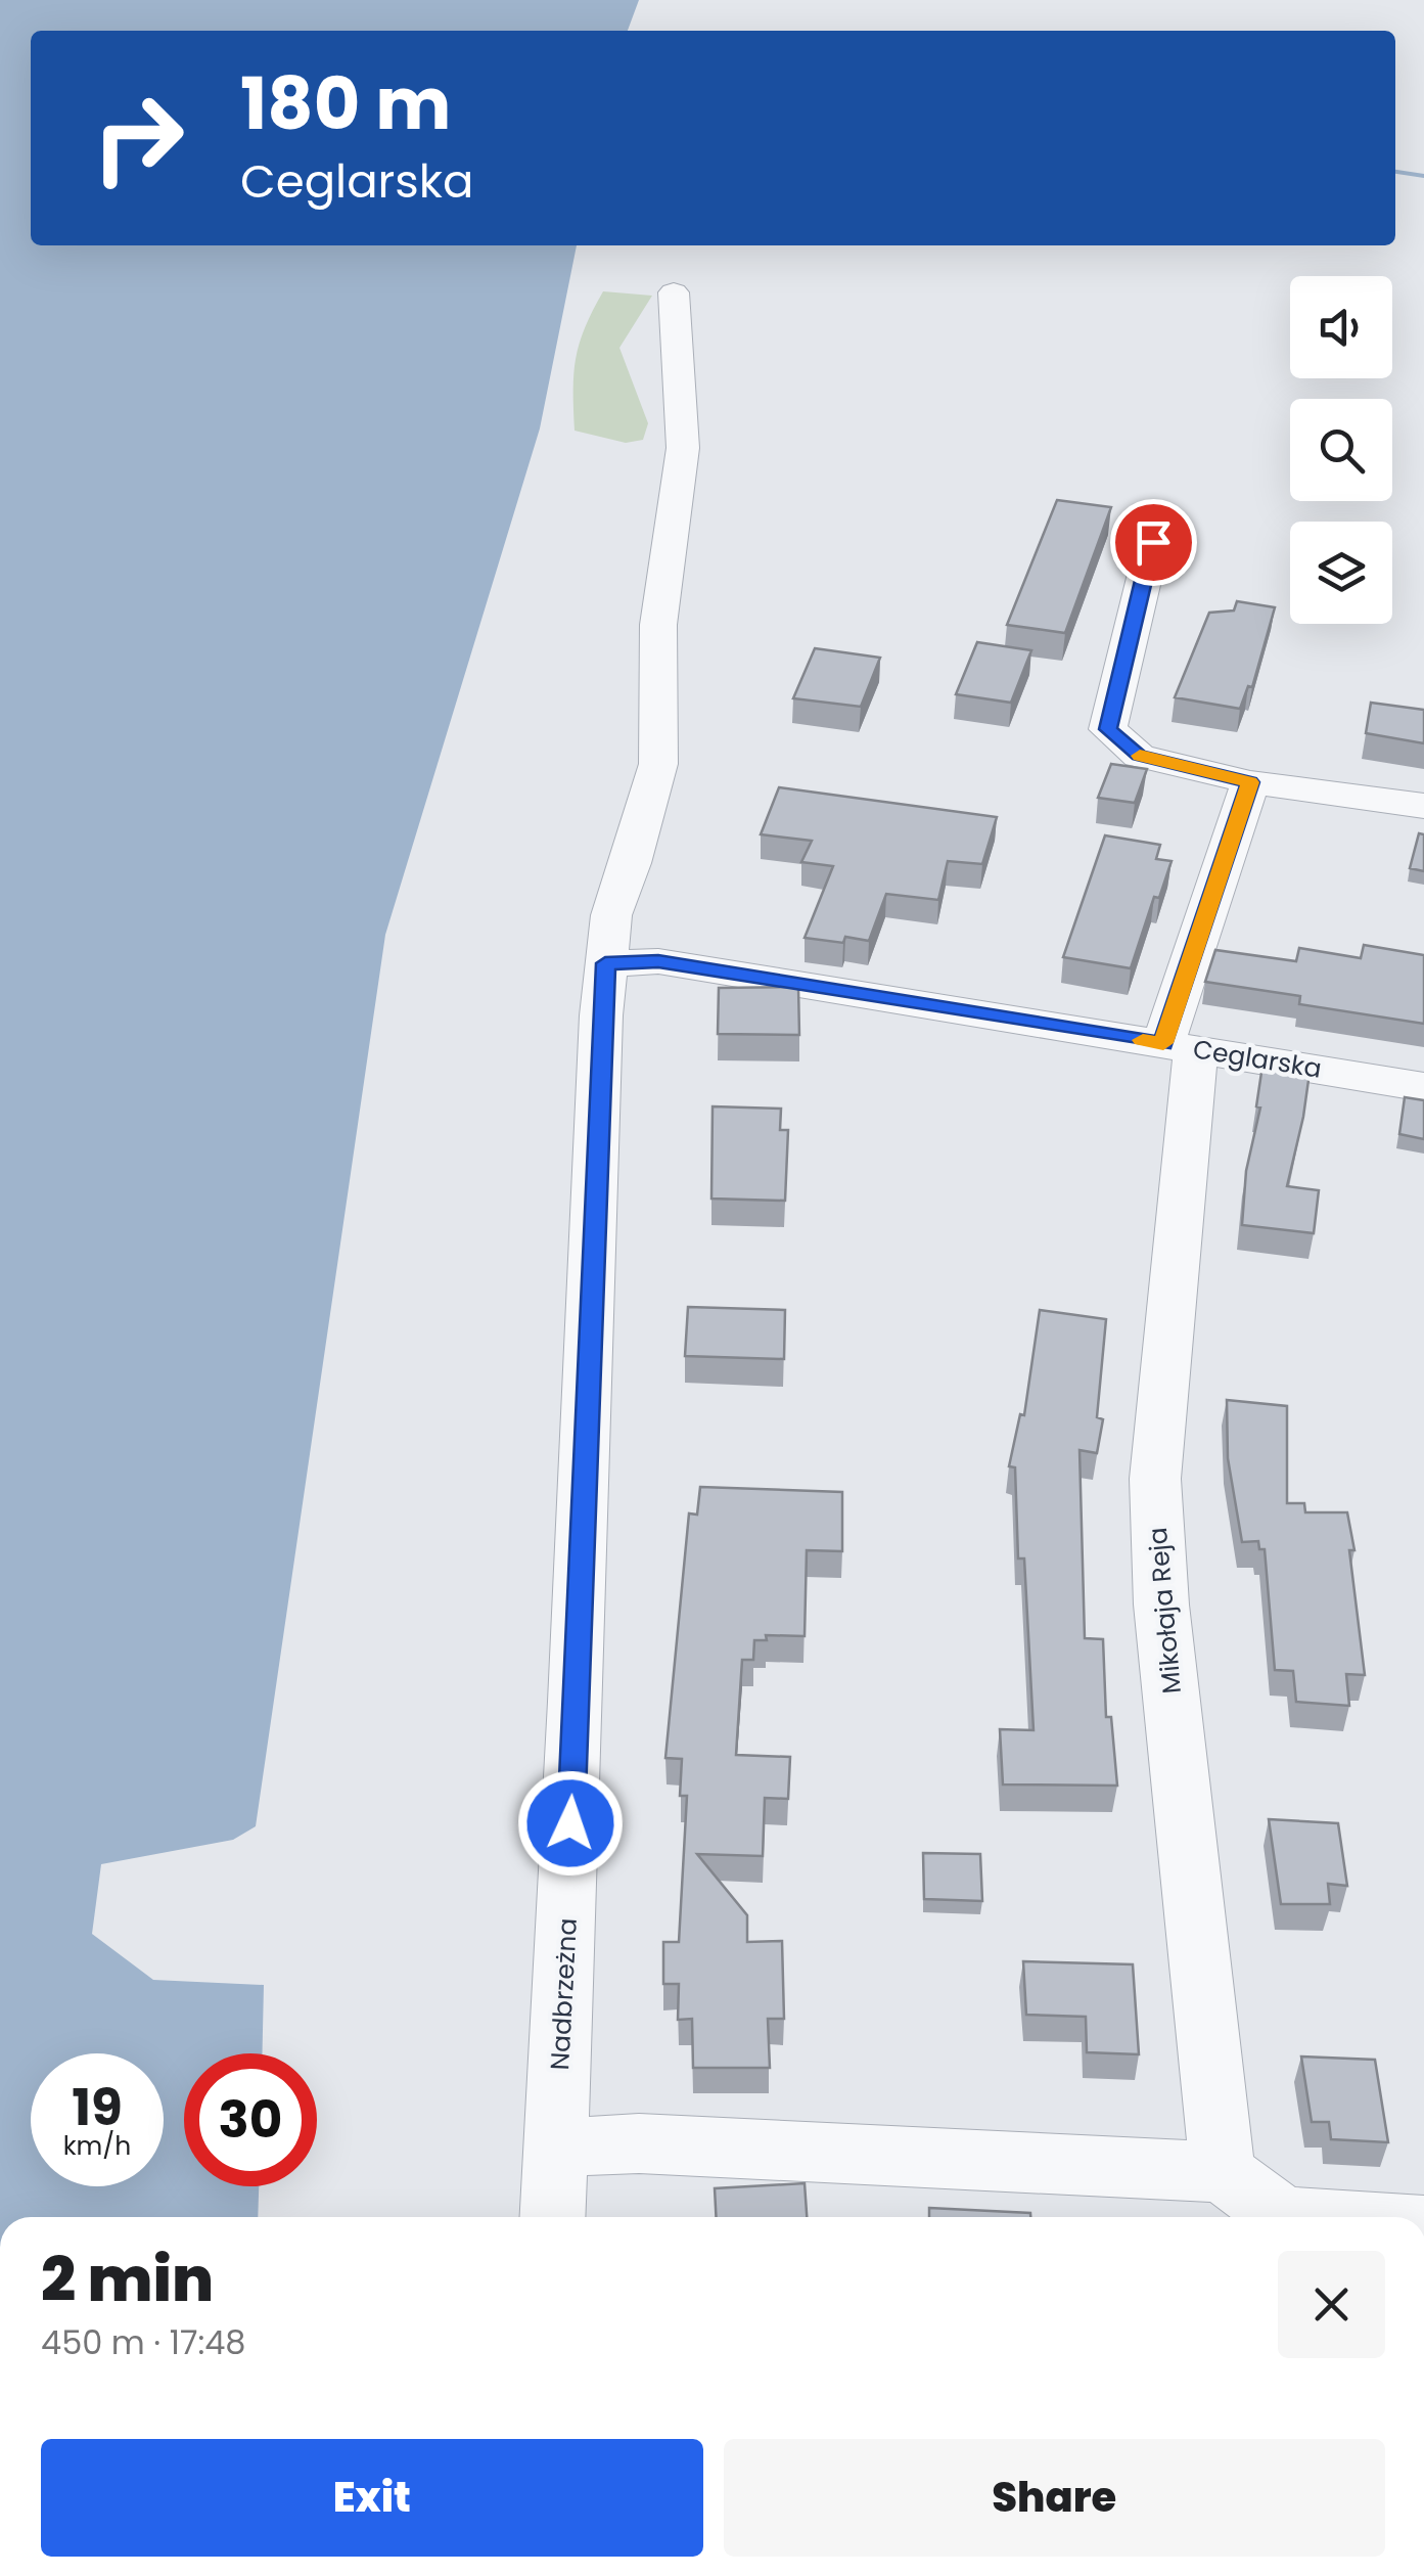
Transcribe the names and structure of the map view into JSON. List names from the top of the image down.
{
  "streets": {
    "street": ["Ceglarska", "Mikołaja Reja", "Nadbrzeżna"]
  },
  "crossings": [
    ["Ceglarska", "Mikołaja Reja"],
    ["Ceglarska", "Nadbrzeżna"]
  ],
  "page": {
    "turn": ["180 m", "Ceglarska"],
    "speed": "19 km/h",
    "limit": "30",
    "heading": ["2 min", "450 m · 17:48"],
    "buttons": ["Exit", "Share"]
  }
}
